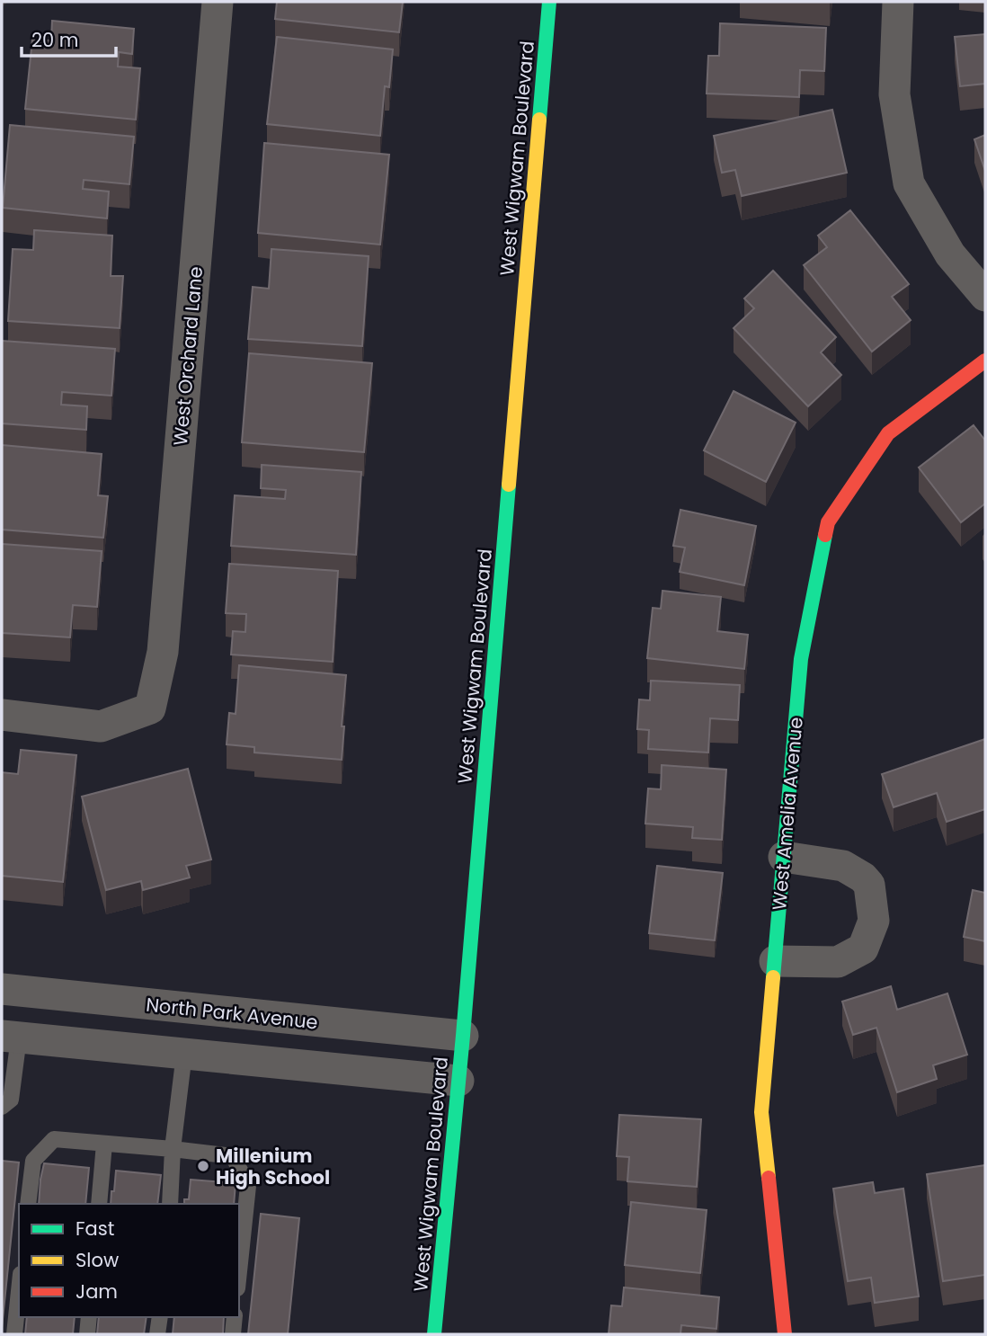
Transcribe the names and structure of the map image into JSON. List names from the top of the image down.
{
  "streets": {
    "street": [
      "West Wigwam Boulevard",
      "West Orchard Lane",
      "West Amelia Avenue",
      "North Park Avenue"
    ]
  },
  "crossings": [
    ["West Wigwam Boulevard", "North Park Avenue"]
  ],
  "places": ["Millenium High School"],
  "legend": ["Fast", "Slow", "Jam"],
  "scale_bar": "20 m"
}
